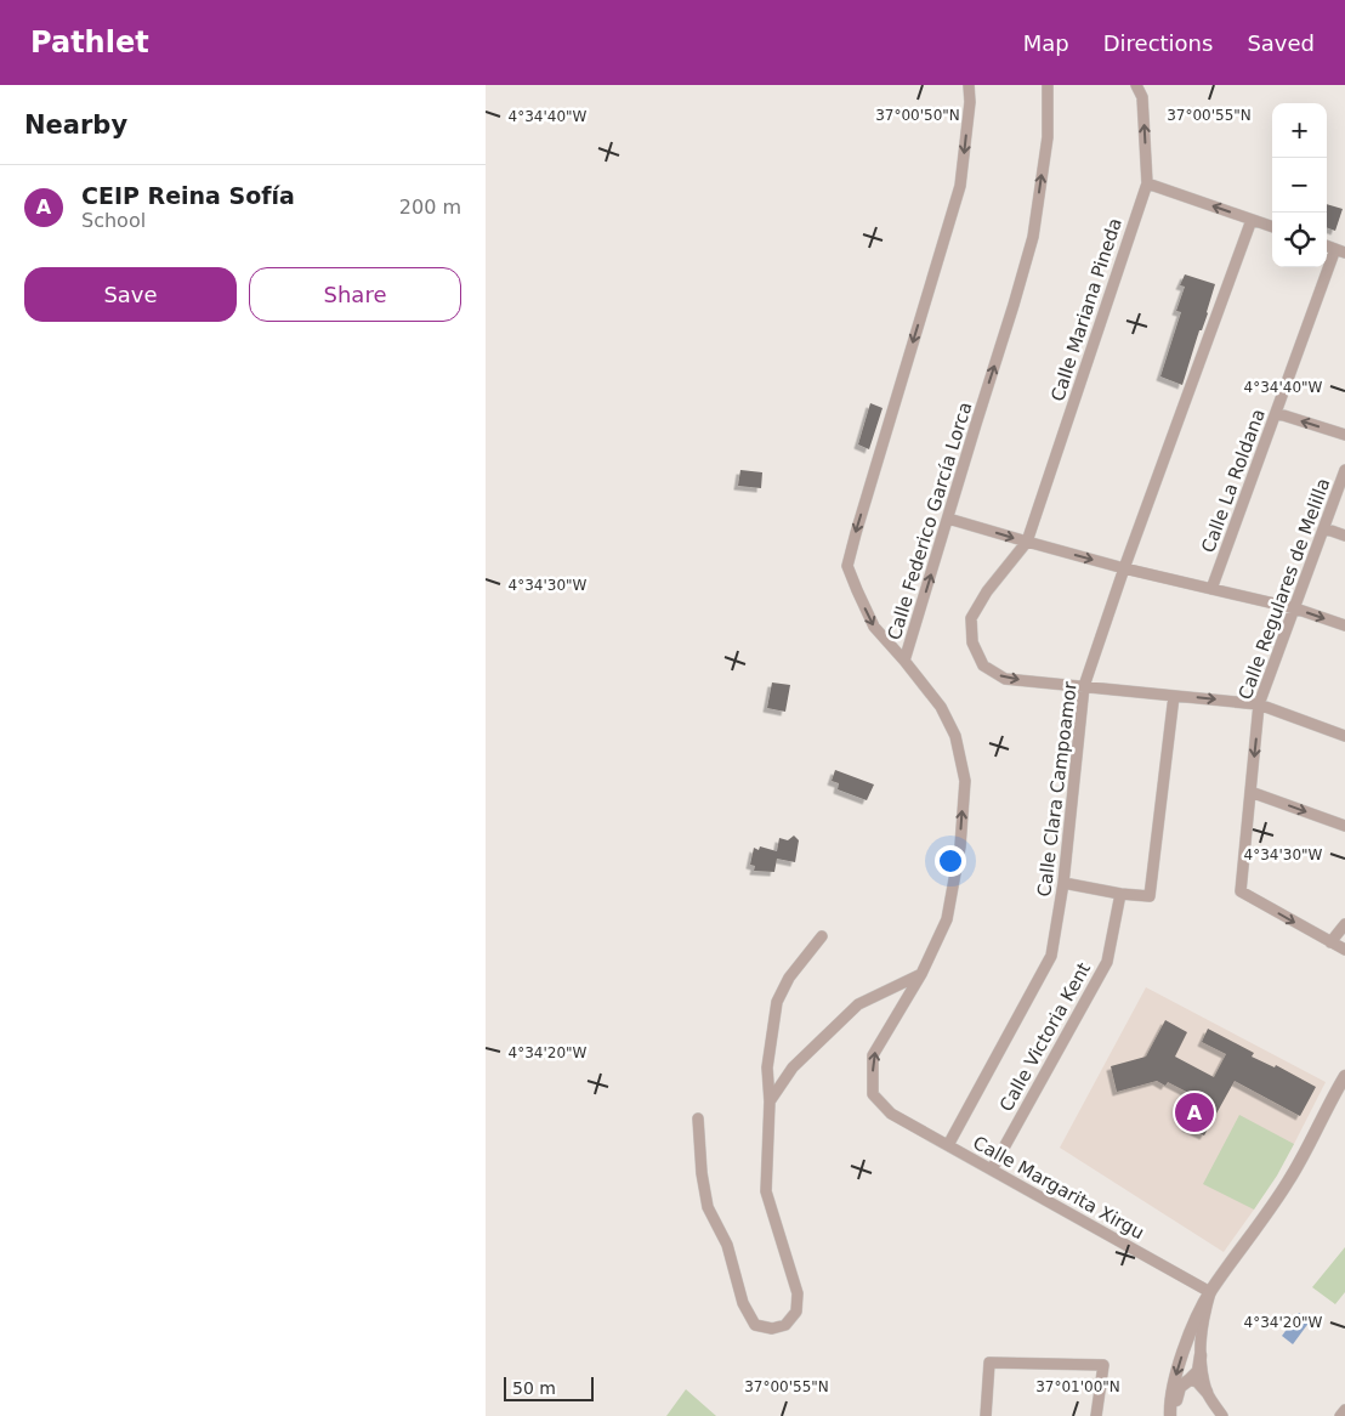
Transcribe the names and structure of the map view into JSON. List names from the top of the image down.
{
  "streets": {
    "street": [
      "Calle Mariana Pineda",
      "Calle La Roldana",
      "Calle Federico García Lorca",
      "Calle Regulares de Melilla",
      "Calle Clara Campoamor",
      "Calle Victoria Kent",
      "Calle Margarita Xirgu"
    ]
  },
  "crossings": [
    ["Calle Mariana Pineda", "Calle Clara Campoamor"],
    ["Calle Federico García Lorca", "Calle Margarita Xirgu"],
    ["Calle Clara Campoamor", "Calle Margarita Xirgu"],
    ["Calle Victoria Kent", "Calle Margarita Xirgu"]
  ],
  "one_way": ["Calle Regulares de Melilla"],
  "scale_bar": "50 m",
  "page": {
    "header": "Pathlet",
    "nav": ["Map", "Directions", "Saved"],
    "heading": "Nearby",
    "map_buttons": ["+", "−"],
    "list": [
      {
        "mark": "A",
        "name": "CEIP Reina Sofía",
        "note": "School",
        "value": "200 m"
      }
    ],
    "buttons": ["Save", "Share"],
    "pins": "A",
    "scale": "50 m"
  },
  "coordinates": [
    "37°00'50\"N",
    "37°00'55\"N",
    "4°34'40\"W",
    "4°34'30\"W",
    "4°34'20\"W",
    "37°01'00\"N"
  ]
}
